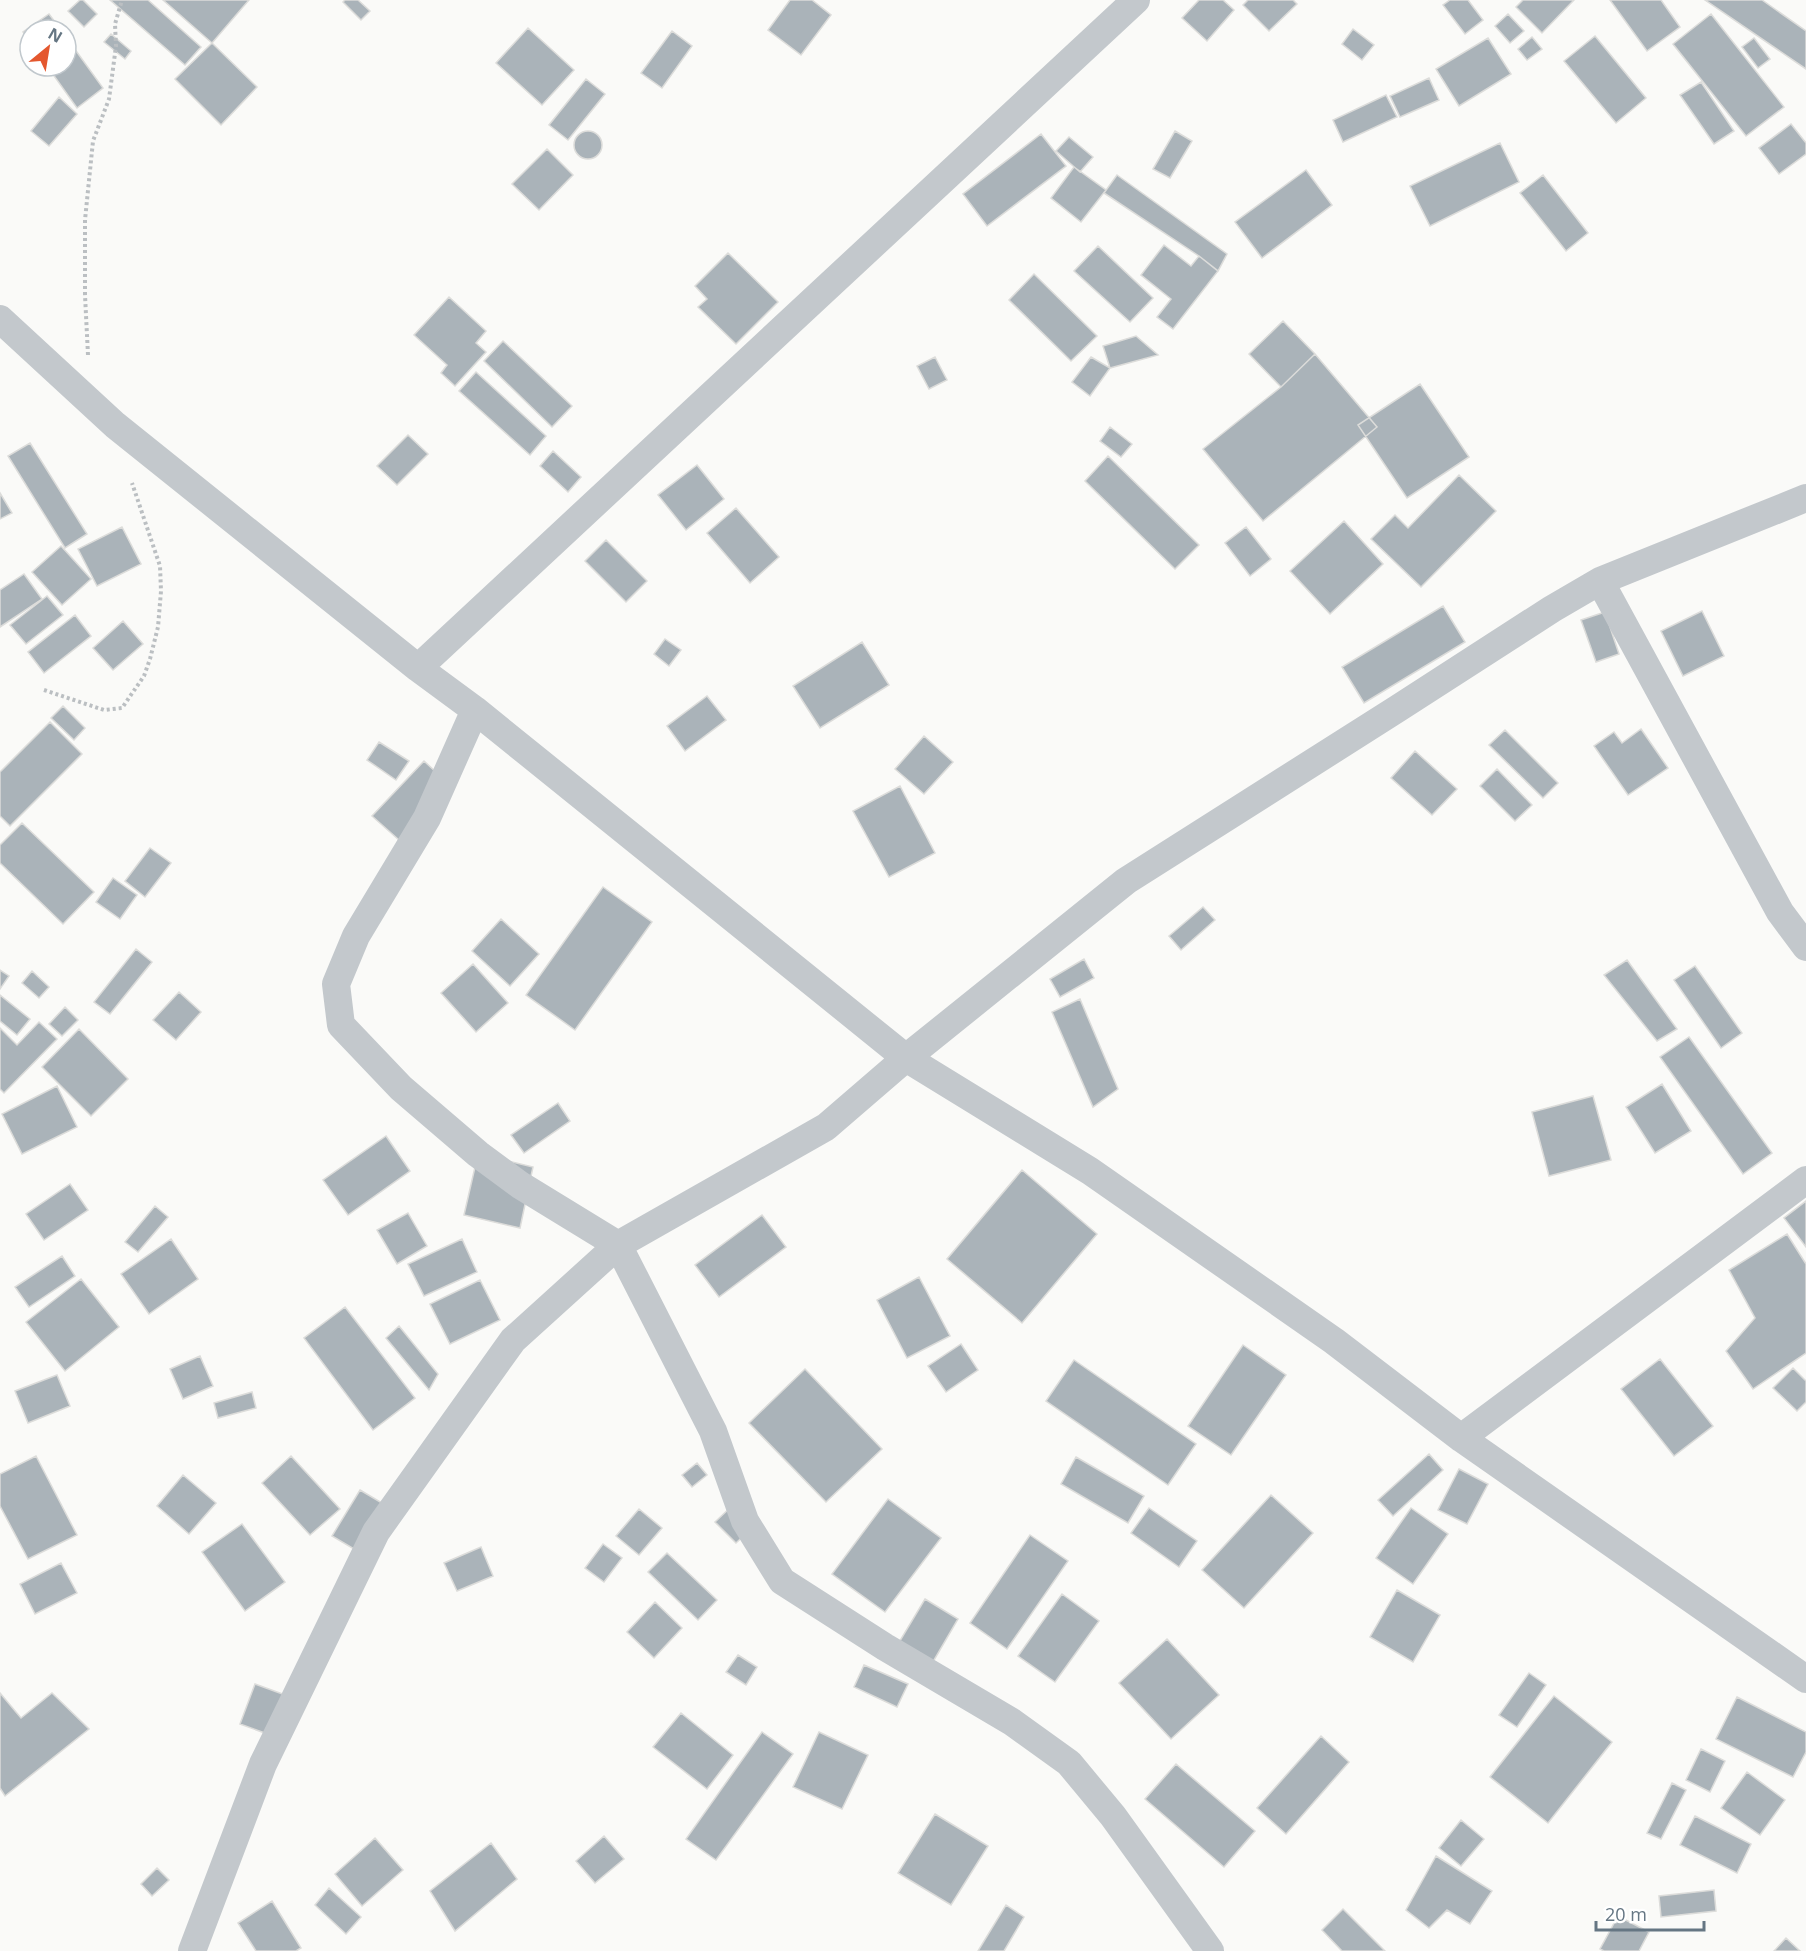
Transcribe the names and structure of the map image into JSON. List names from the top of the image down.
{
  "scale_bar": "20 m",
  "north": "top right"
}
